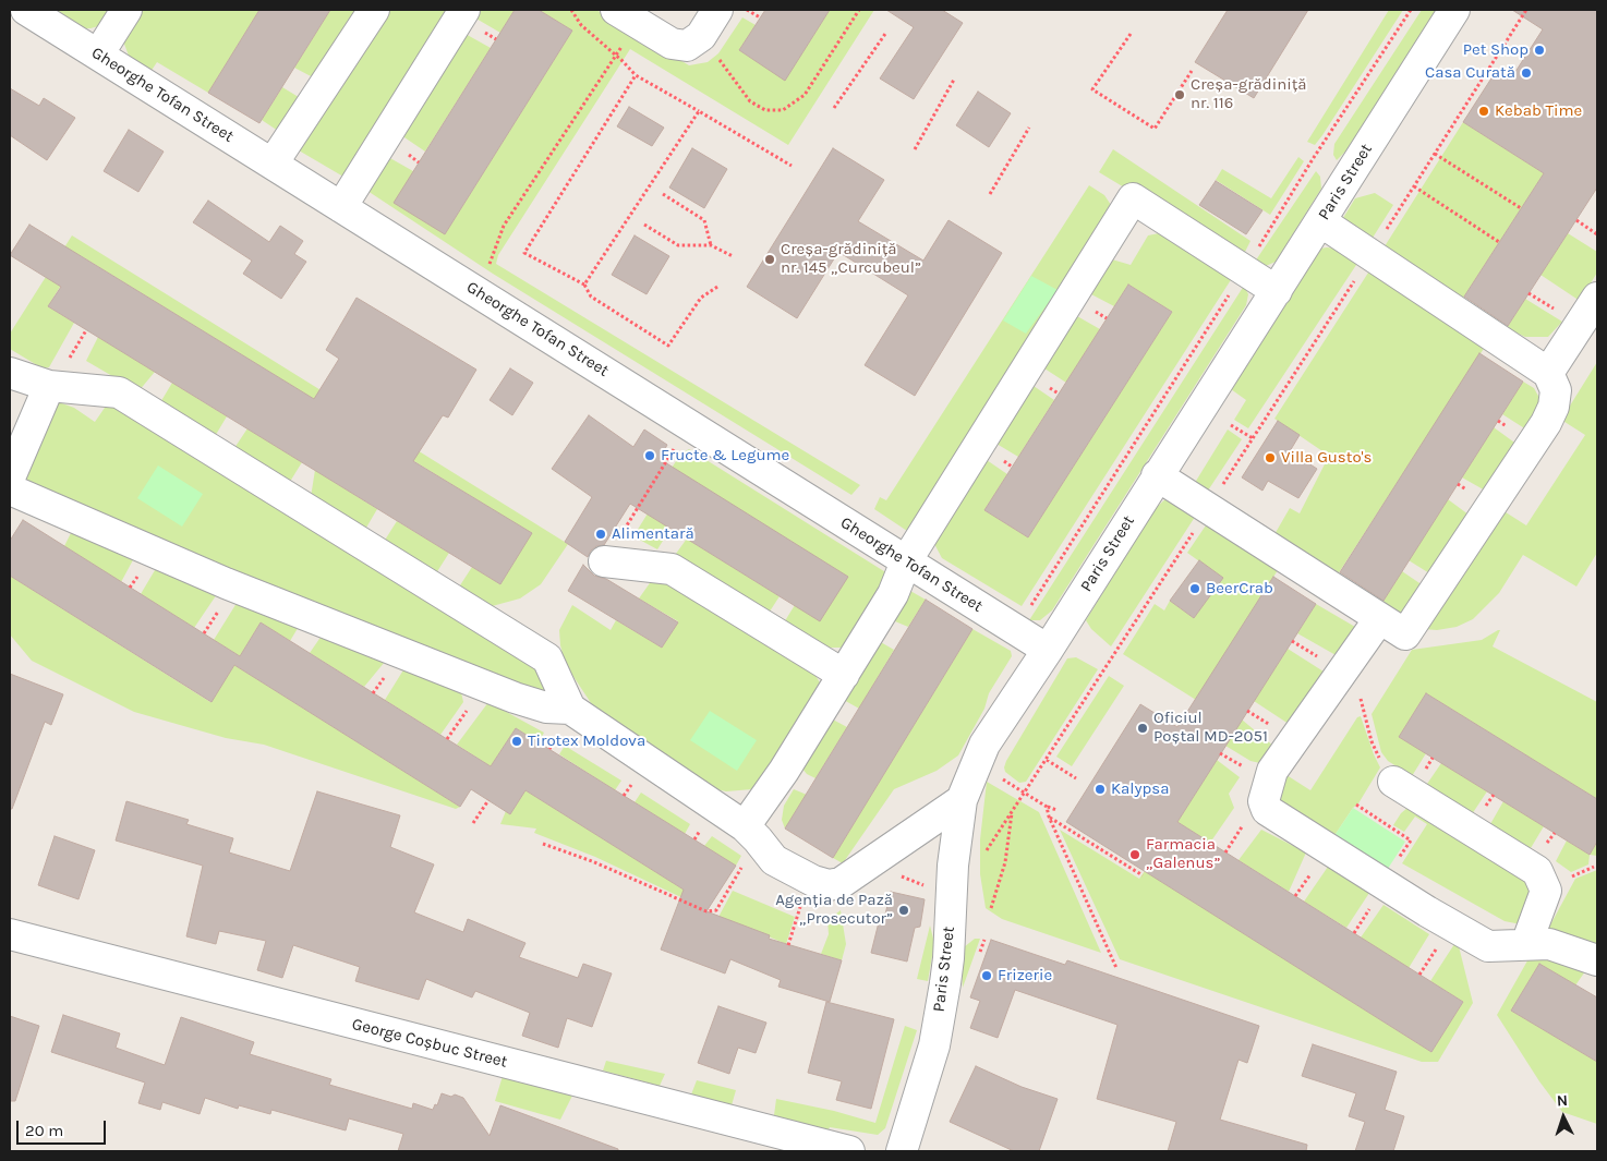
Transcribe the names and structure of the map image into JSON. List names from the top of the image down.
{
  "streets": {
    "street": ["Gheorghe Tofan Street", "Paris Street", "George Coșbuc Street"]
  },
  "crossings": [
    ["Gheorghe Tofan Street", "Paris Street"]
  ],
  "places": [
    "Pet Shop",
    "Casa Curată",
    "Creșa-grădiniță nr. 116",
    "Kebab Time",
    "Creșa-grădiniță nr. 145 „Curcubeul”",
    "Fructe & Legume",
    "Villa Gusto's",
    "Alimentară",
    "BeerCrab",
    "Oficiul Poștal MD-2051",
    "Tirotex Moldova",
    "Kalypsa",
    "Farmacia „Galenus”",
    "Agenția de Pază „Prosecutor”",
    "Frizerie"
  ],
  "scale_bar": "20 m",
  "north": "top"
}
